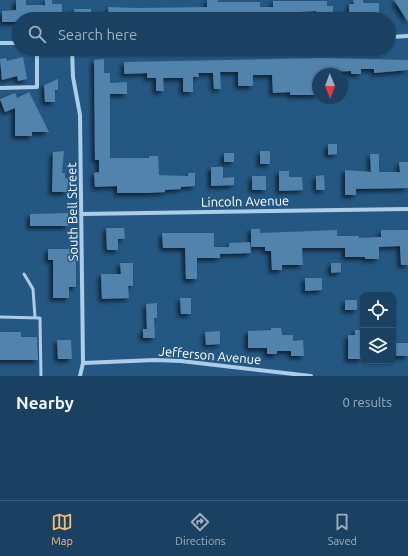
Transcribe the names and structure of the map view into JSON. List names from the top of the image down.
{
  "streets": {
    "street": ["Lincoln Avenue", "South Bell Street", "Jefferson Avenue"]
  },
  "crossings": [
    ["Lincoln Avenue", "South Bell Street"],
    ["South Bell Street", "Jefferson Avenue"]
  ],
  "north": "bottom",
  "page": {
    "search": "Search here",
    "heading": ["Nearby", "0 results"],
    "nav": ["Map", "Directions", "Saved"]
  }
}
